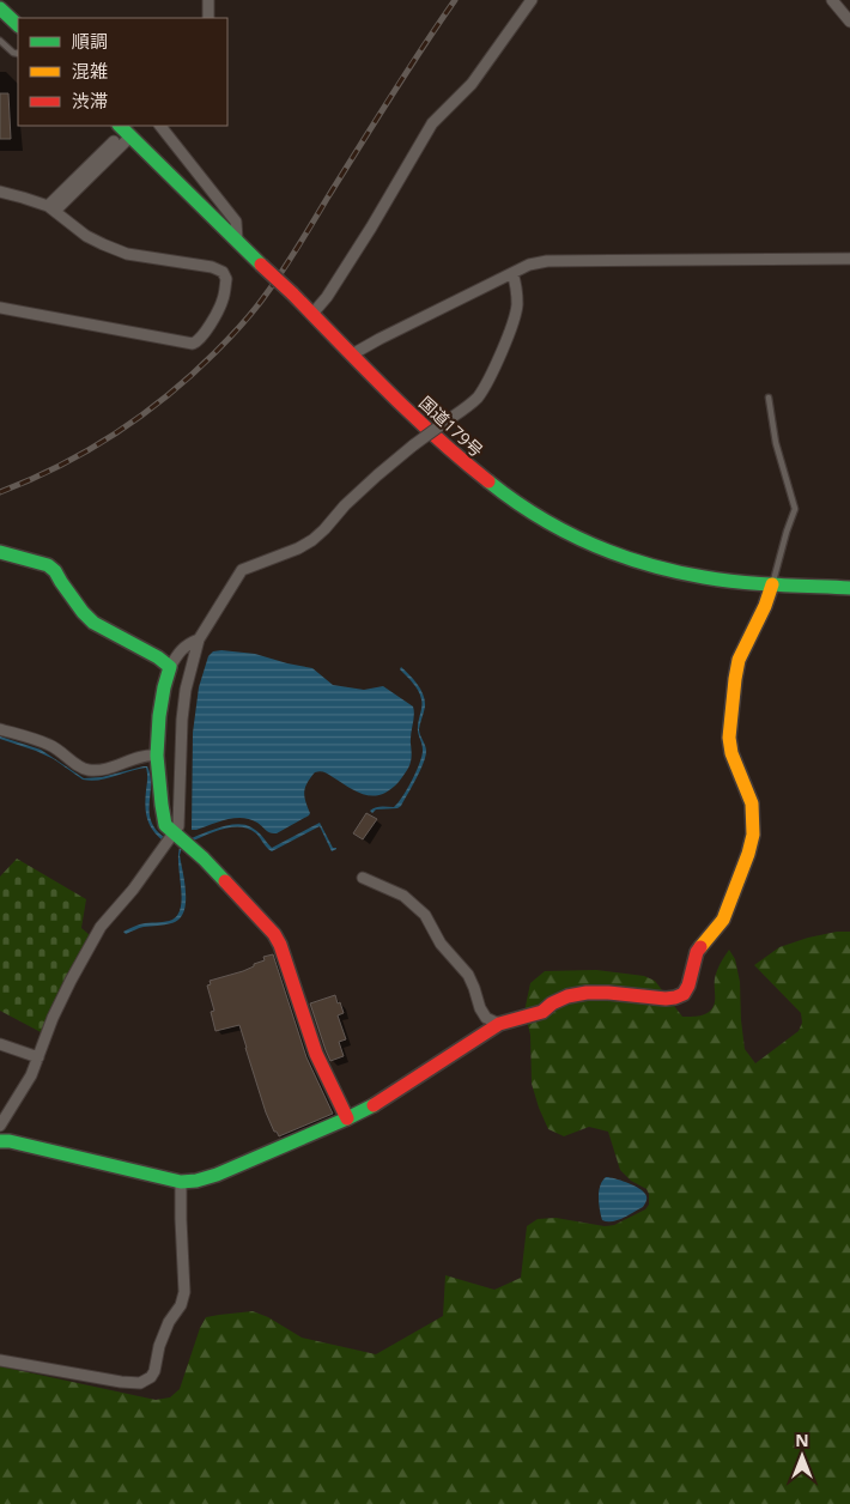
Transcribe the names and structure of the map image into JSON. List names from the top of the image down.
{
  "streets": {
    "main road": ["国道179号"]
  },
  "legend": ["順調", "混雑", "渋滞"],
  "north": "top"
}
